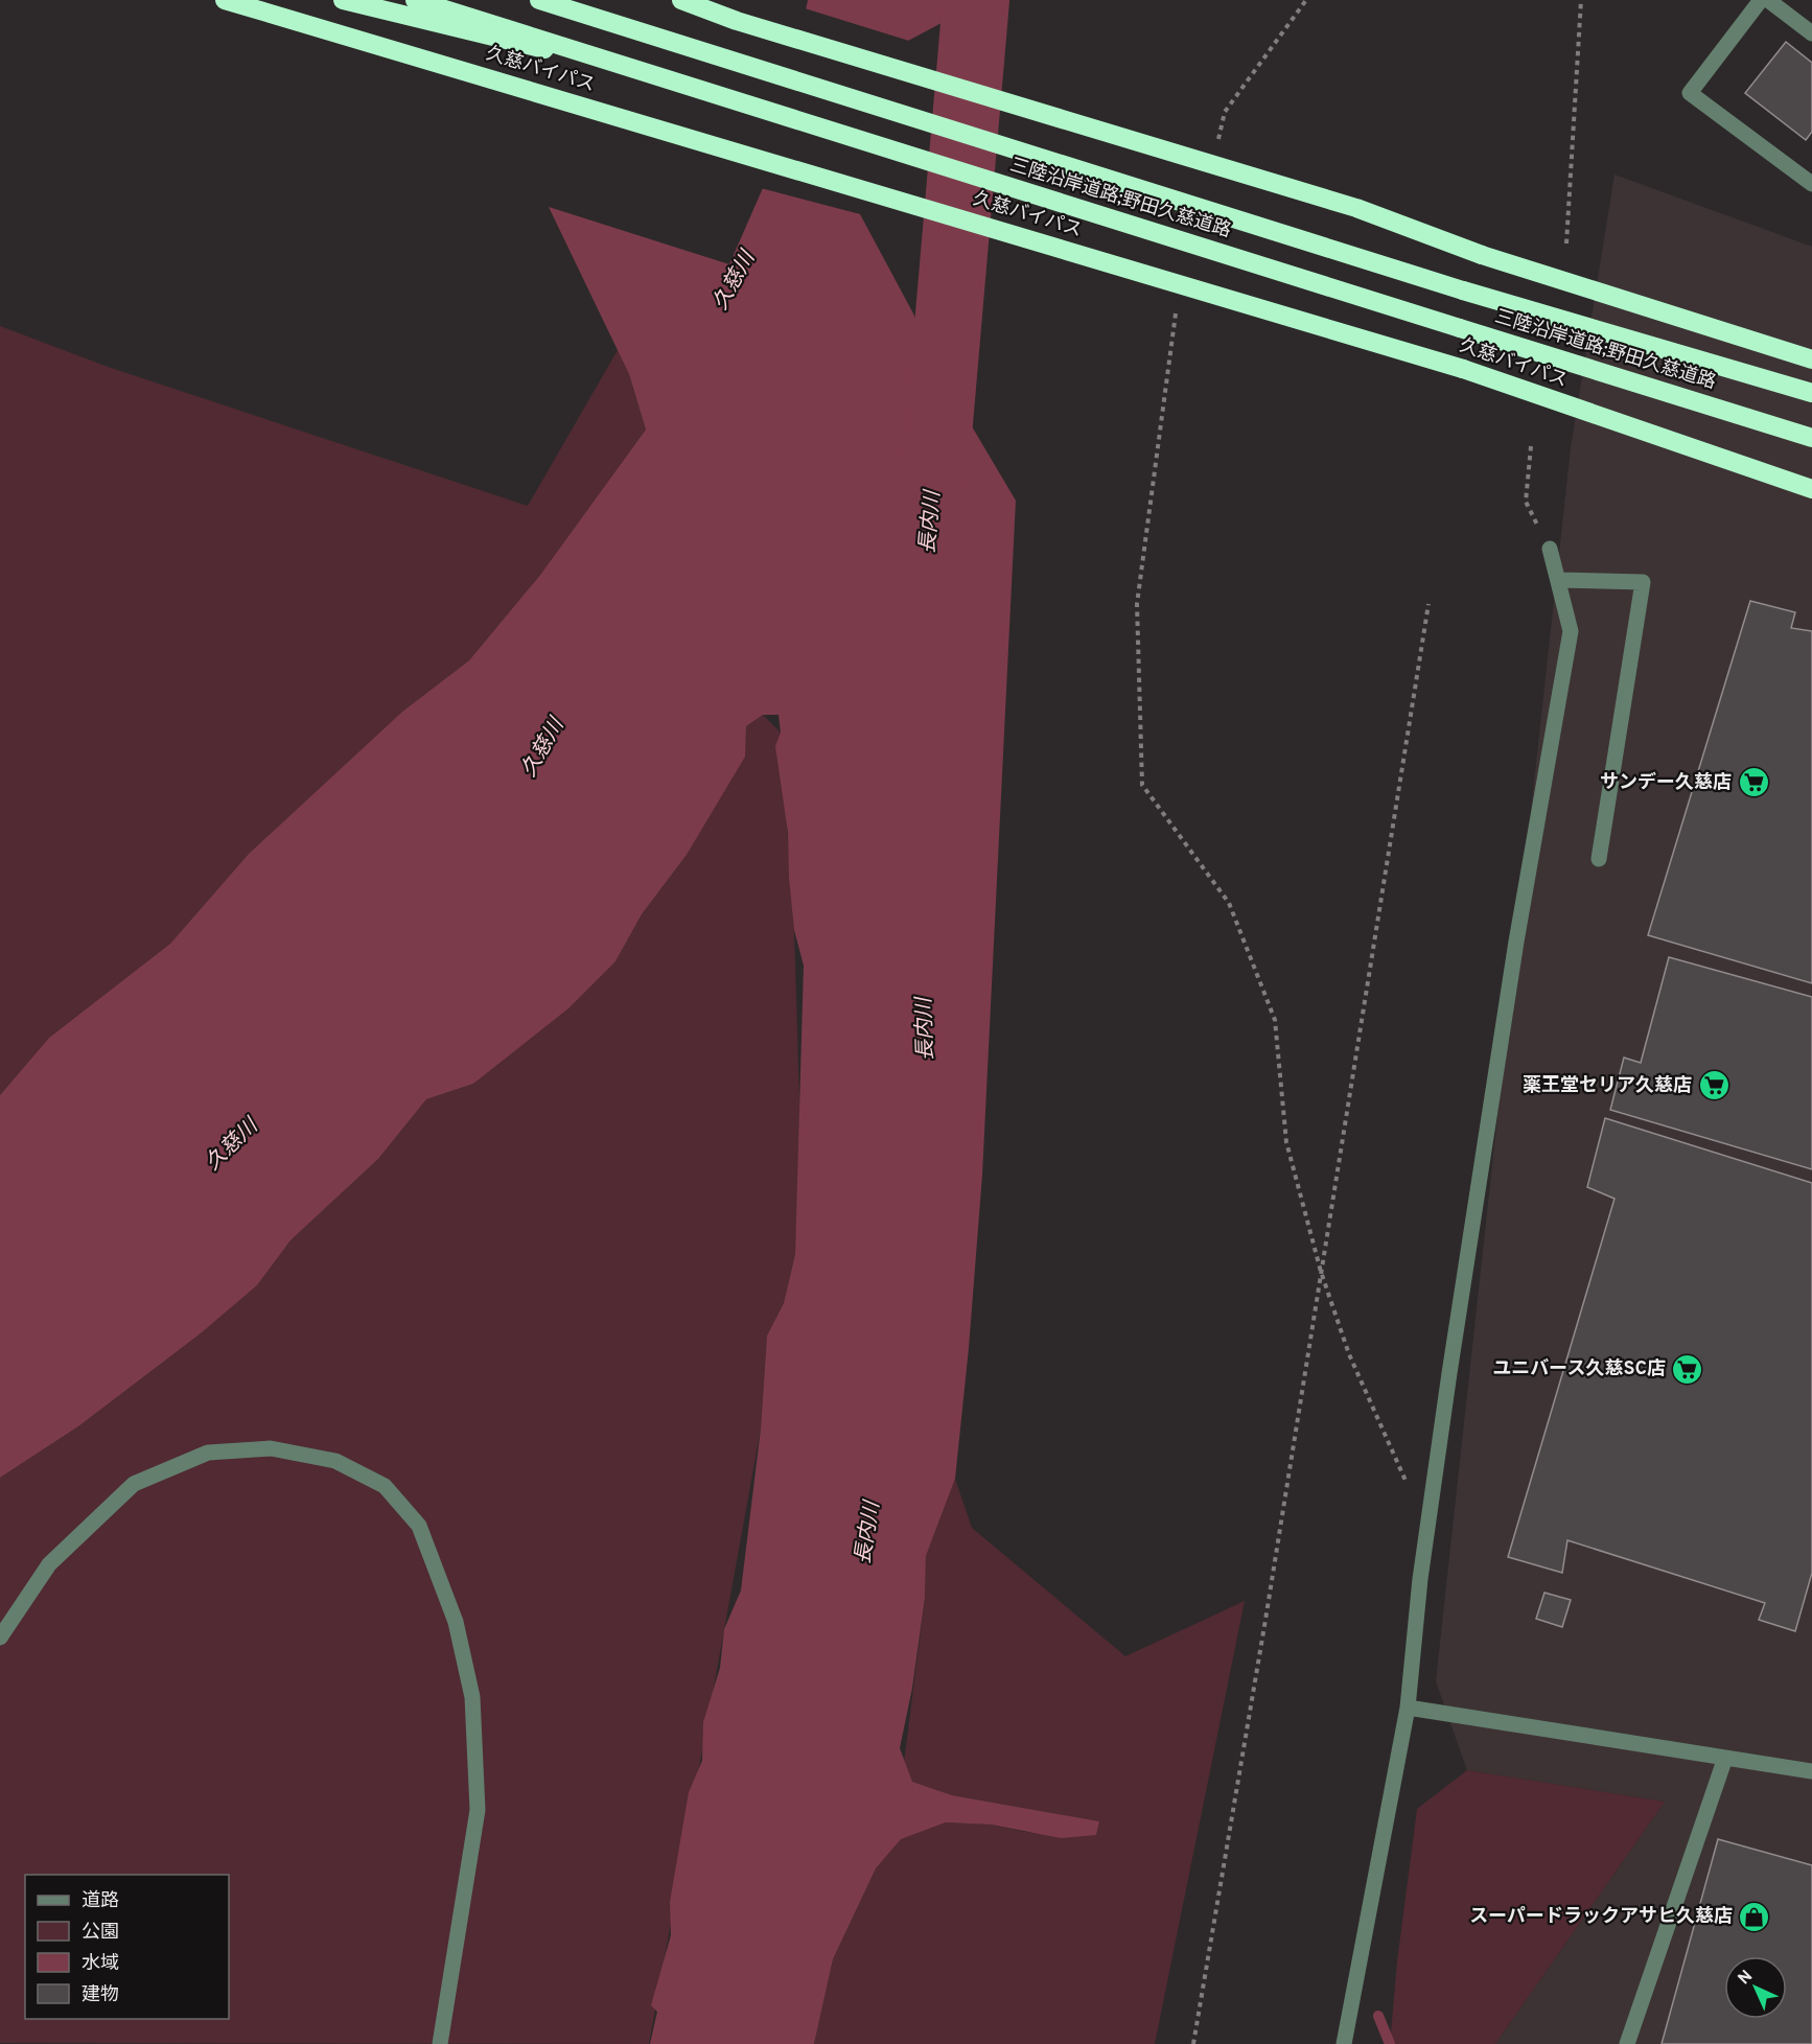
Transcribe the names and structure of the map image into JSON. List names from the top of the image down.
{
  "streets": {
    "highway": ["久慈バイパス", "三陸沿岸道路;野田久慈道路"]
  },
  "water": ["久慈川", "長内川"],
  "places": {
    "supermarket": ["サンデー久慈店", "薬王堂セリア久慈店", "ユニバース久慈SC店"],
    "shop": ["スーパードラックアサヒ久慈店"]
  },
  "legend": [
    "道路",
    "公園",
    "水域",
    "建物"
  ],
  "north": "top left"
}
